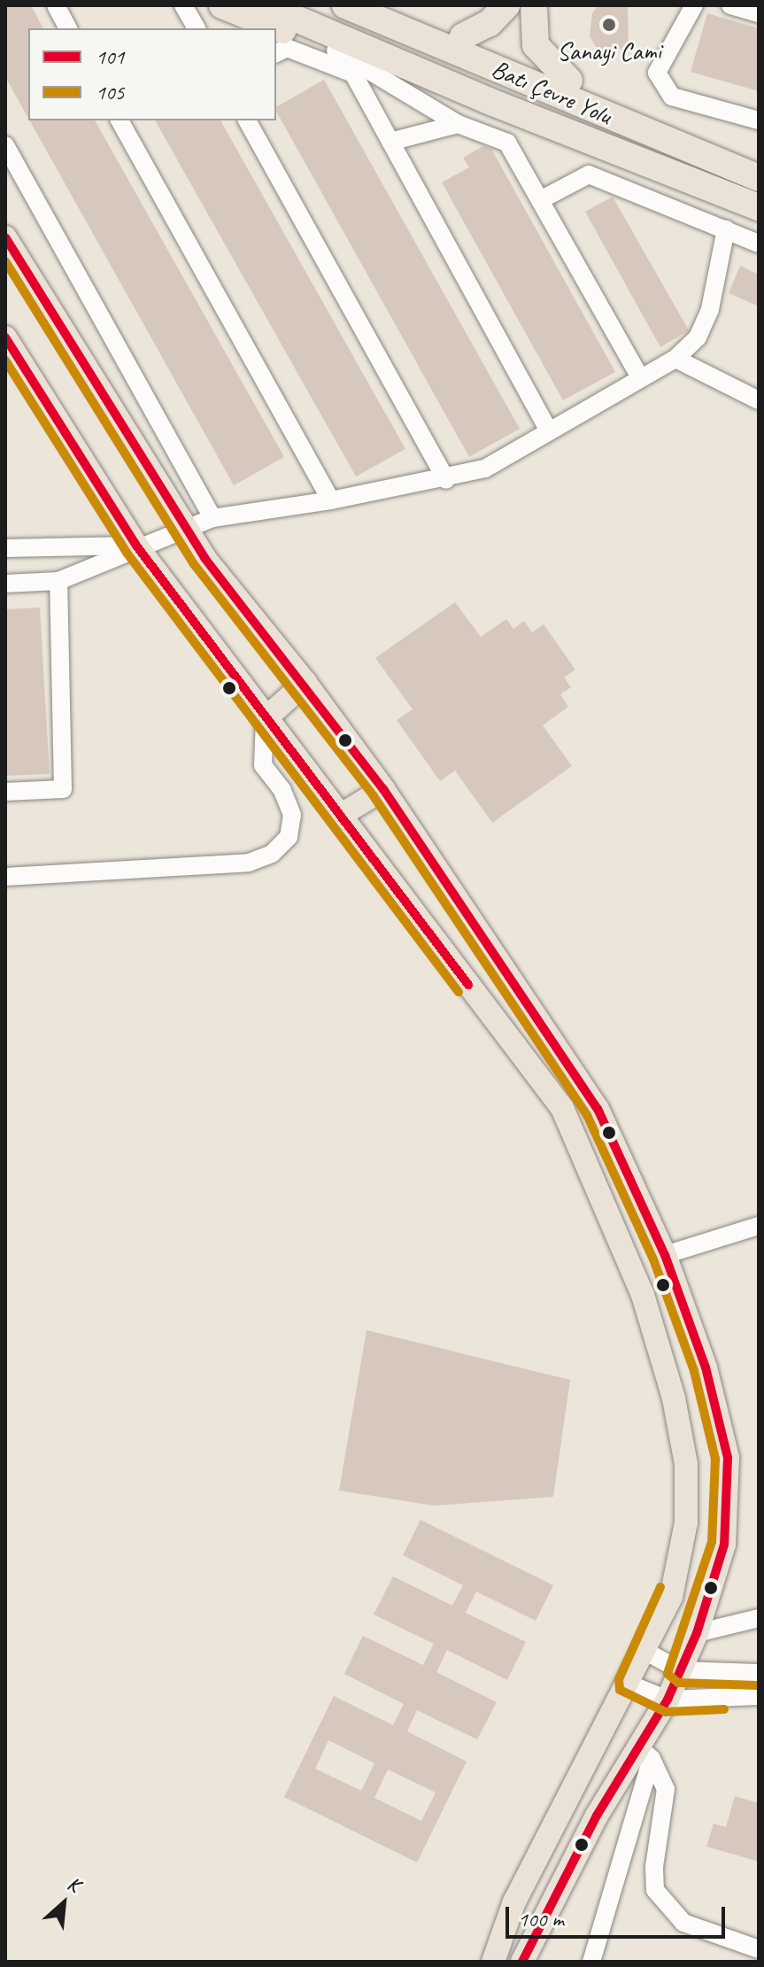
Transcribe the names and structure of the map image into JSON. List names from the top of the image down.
{
  "streets": {
    "highway": ["Batı Çevre Yolu"]
  },
  "places": ["Sanayi Cami"],
  "lines": ["transit line 101", "transit line 105"],
  "legend": ["101", "105"],
  "scale_bar": "100 m",
  "north": "top right"
}
